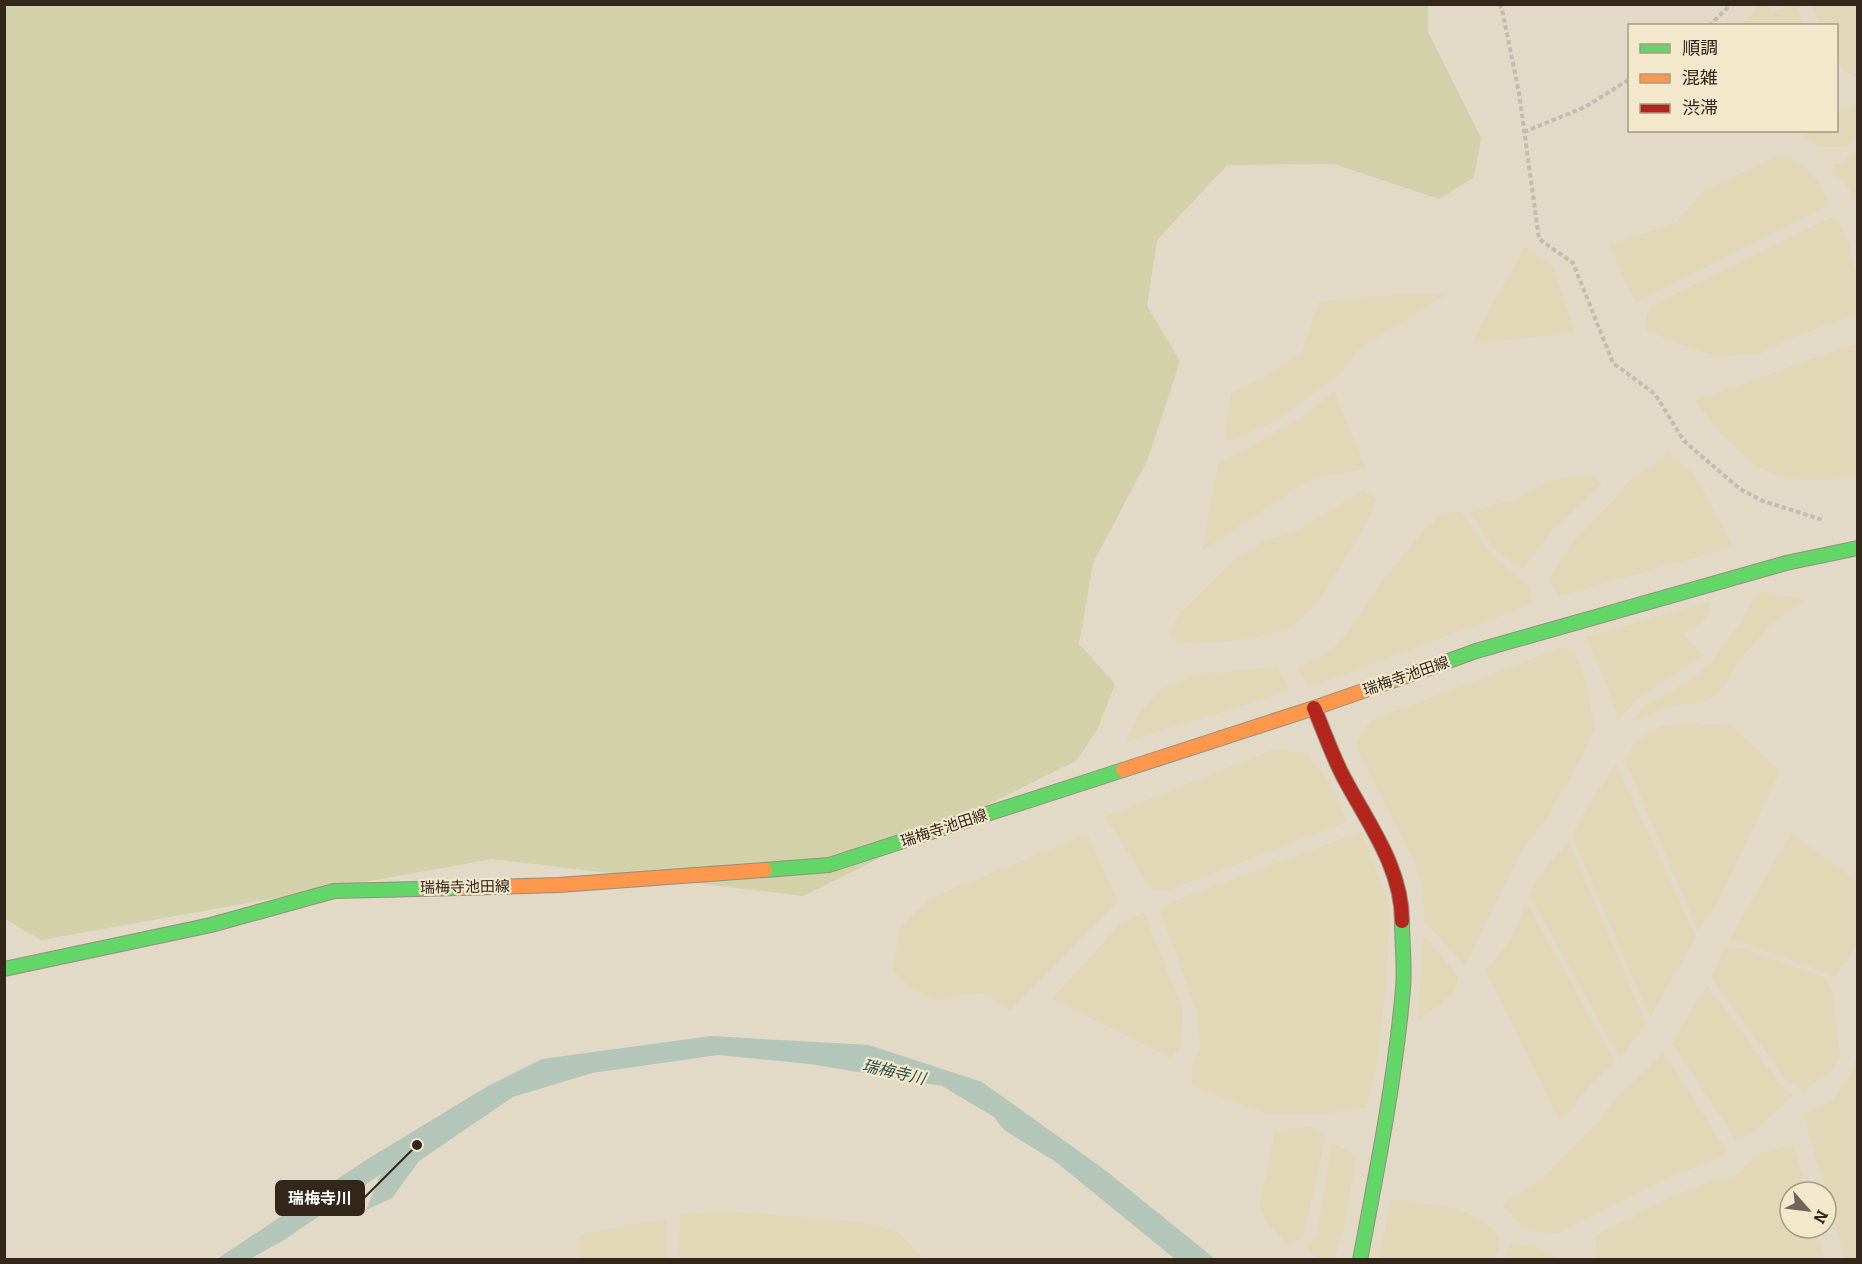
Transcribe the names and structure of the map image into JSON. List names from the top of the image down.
{
  "streets": {
    "main road": ["瑞梅寺池田線"]
  },
  "water": ["瑞梅寺川"],
  "places": ["瑞梅寺川"],
  "legend": ["順調", "混雑", "渋滞"],
  "north": "bottom right"
}
